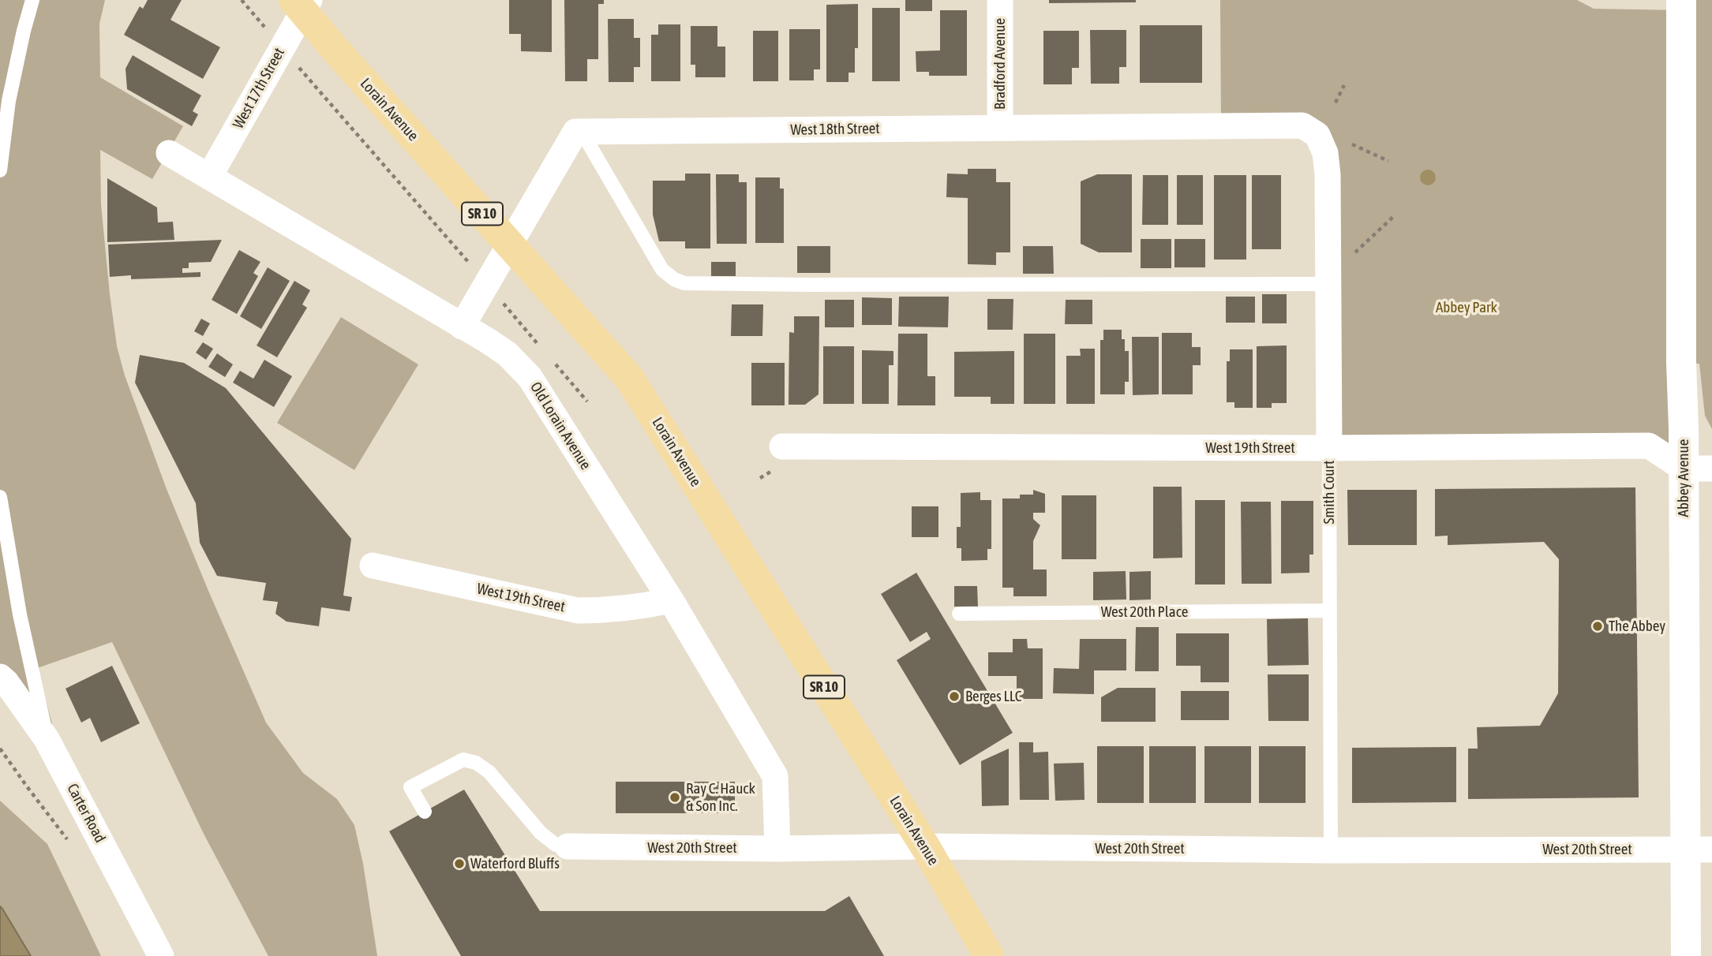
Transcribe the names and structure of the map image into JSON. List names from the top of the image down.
{
  "streets": {
    "main road": ["Lorain Avenue", "SR 10"],
    "street": [
      "Bradford Avenue",
      "West 17th Street",
      "West 18th Street",
      "Old Lorain Avenue",
      "West 19th Street",
      "Abbey Avenue",
      "Smith Court",
      "Carter Road",
      "West 20th Street"
    ],
    "lane": ["West 20th Place"]
  },
  "crossings": [
    ["Bradford Avenue", "West 18th Street"],
    ["West 17th Street", "Old Lorain Avenue"],
    ["Lorain Avenue", "West 20th Street"],
    ["West 18th Street", "Smith Court"],
    ["Old Lorain Avenue", "West 19th Street"],
    ["Old Lorain Avenue", "West 20th Street"],
    ["West 19th Street", "Abbey Avenue"],
    ["West 19th Street", "Smith Court"],
    ["Abbey Avenue", "West 20th Street"],
    ["Smith Court", "West 20th Place"],
    ["Smith Court", "West 20th Street"]
  ],
  "parks": ["Abbey Park"],
  "places": [
    "The Abbey",
    "Berges LLC",
    "Ray C. Hauck & Son Inc.",
    "Waterford Bluffs"
  ]
}
